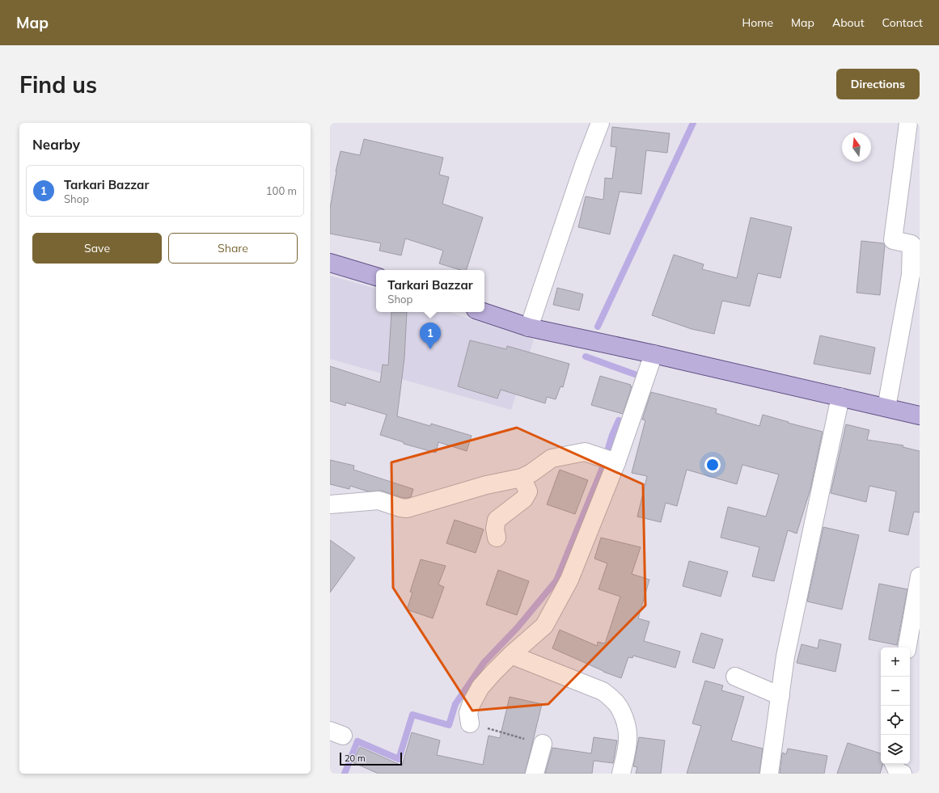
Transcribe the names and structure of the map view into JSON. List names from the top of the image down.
{
  "scale_bar": "20 m",
  "north": "top",
  "page": {
    "header": "Map",
    "nav": [
      "Home",
      "Map",
      "About",
      "Contact"
    ],
    "buttons": [
      "Directions",
      ["Save", "Share"]
    ],
    "title": "Find us",
    "heading": "Nearby",
    "list": [
      {
        "mark": "1",
        "name": "Tarkari Bazzar",
        "note": "Shop",
        "value": "100 m"
      }
    ],
    "popup": ["Tarkari Bazzar", "Shop"],
    "pins": "1",
    "map_buttons": ["+", "−"],
    "scale": "20 m"
  }
}
